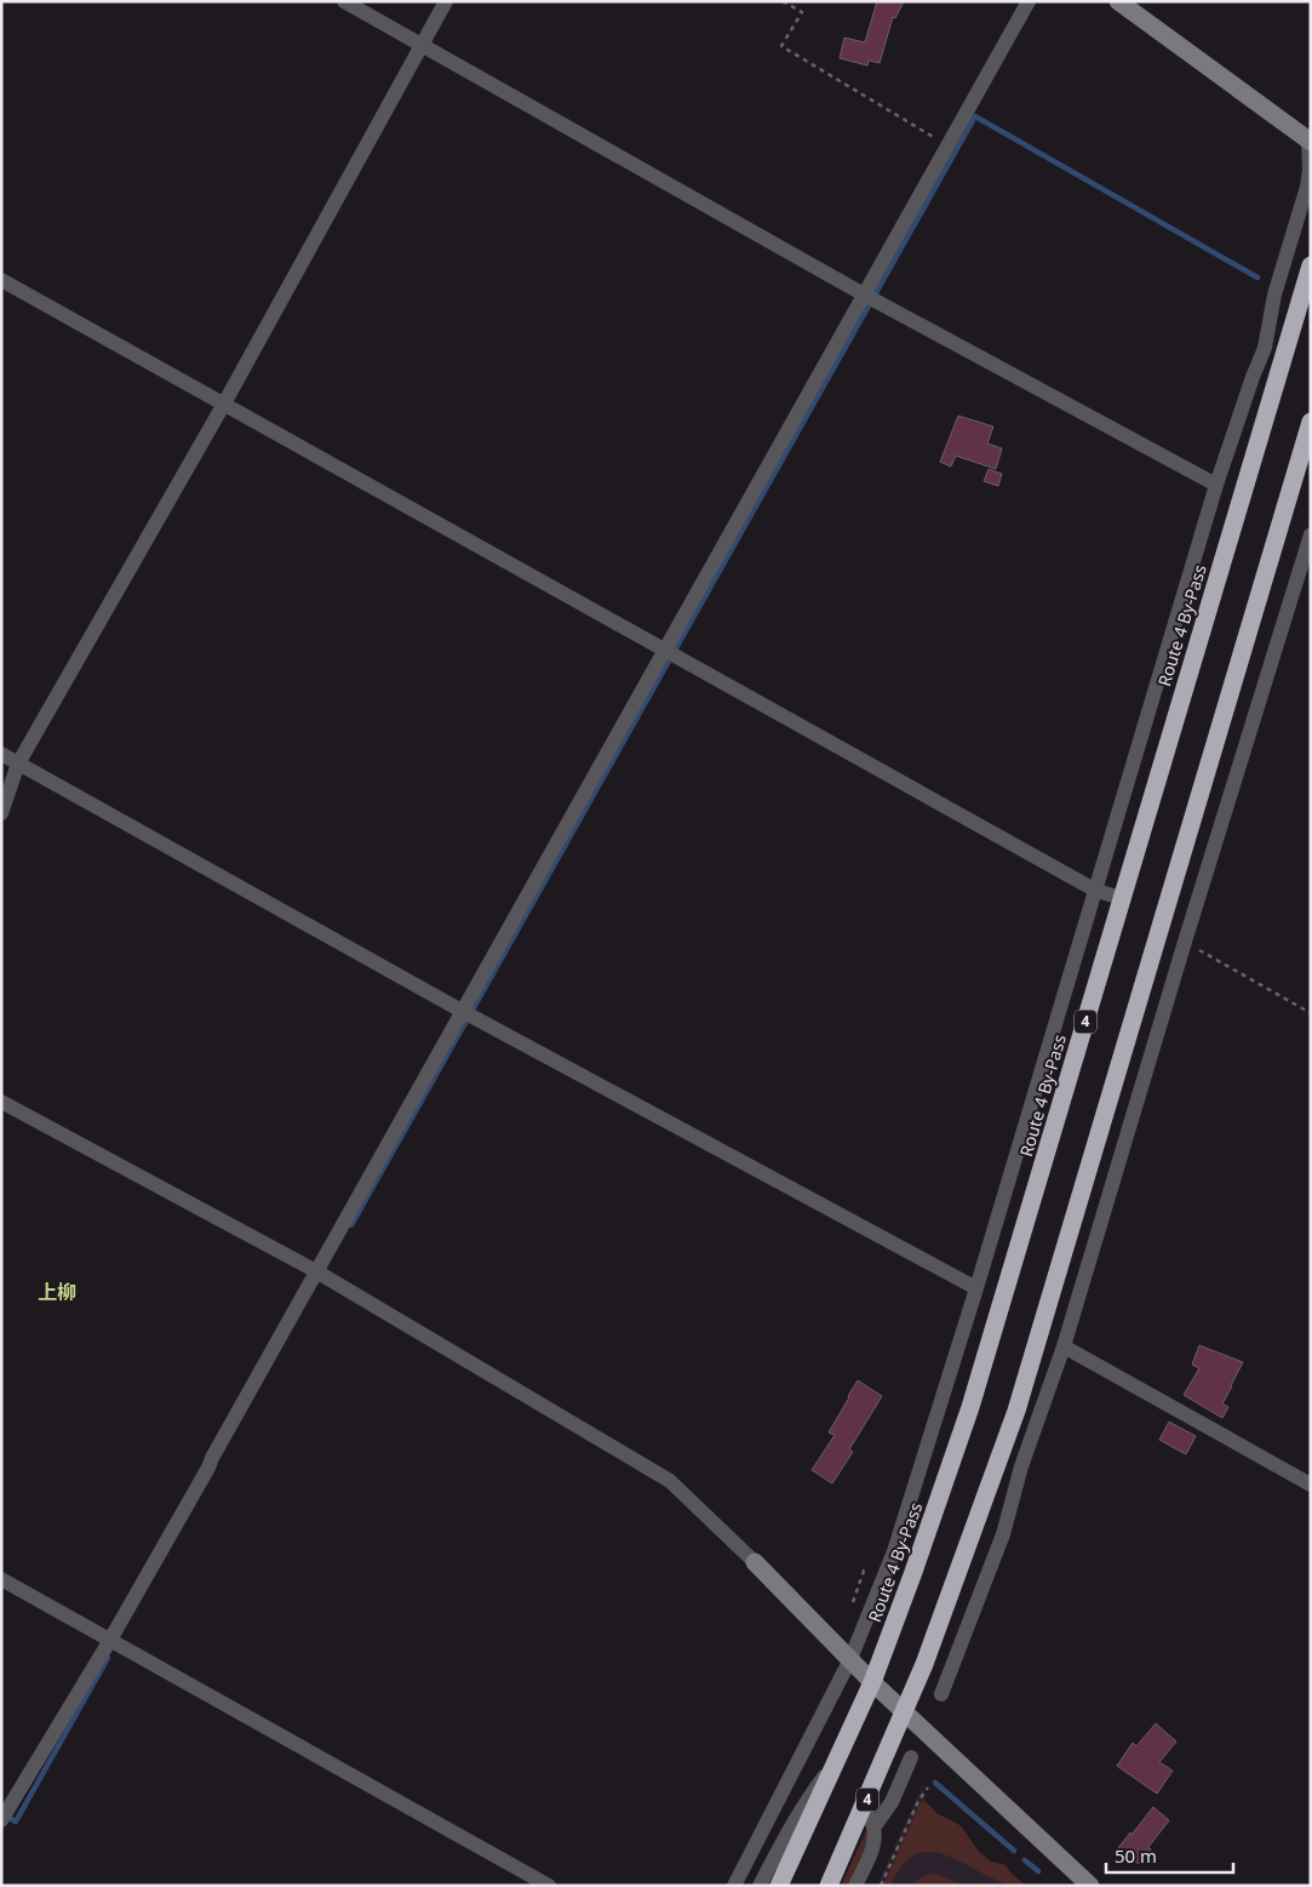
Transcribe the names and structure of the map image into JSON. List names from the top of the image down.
{
  "streets": {
    "highway": ["Route 4 By-Pass", "4"]
  },
  "districts": ["上柳"],
  "scale_bar": "50 m"
}
